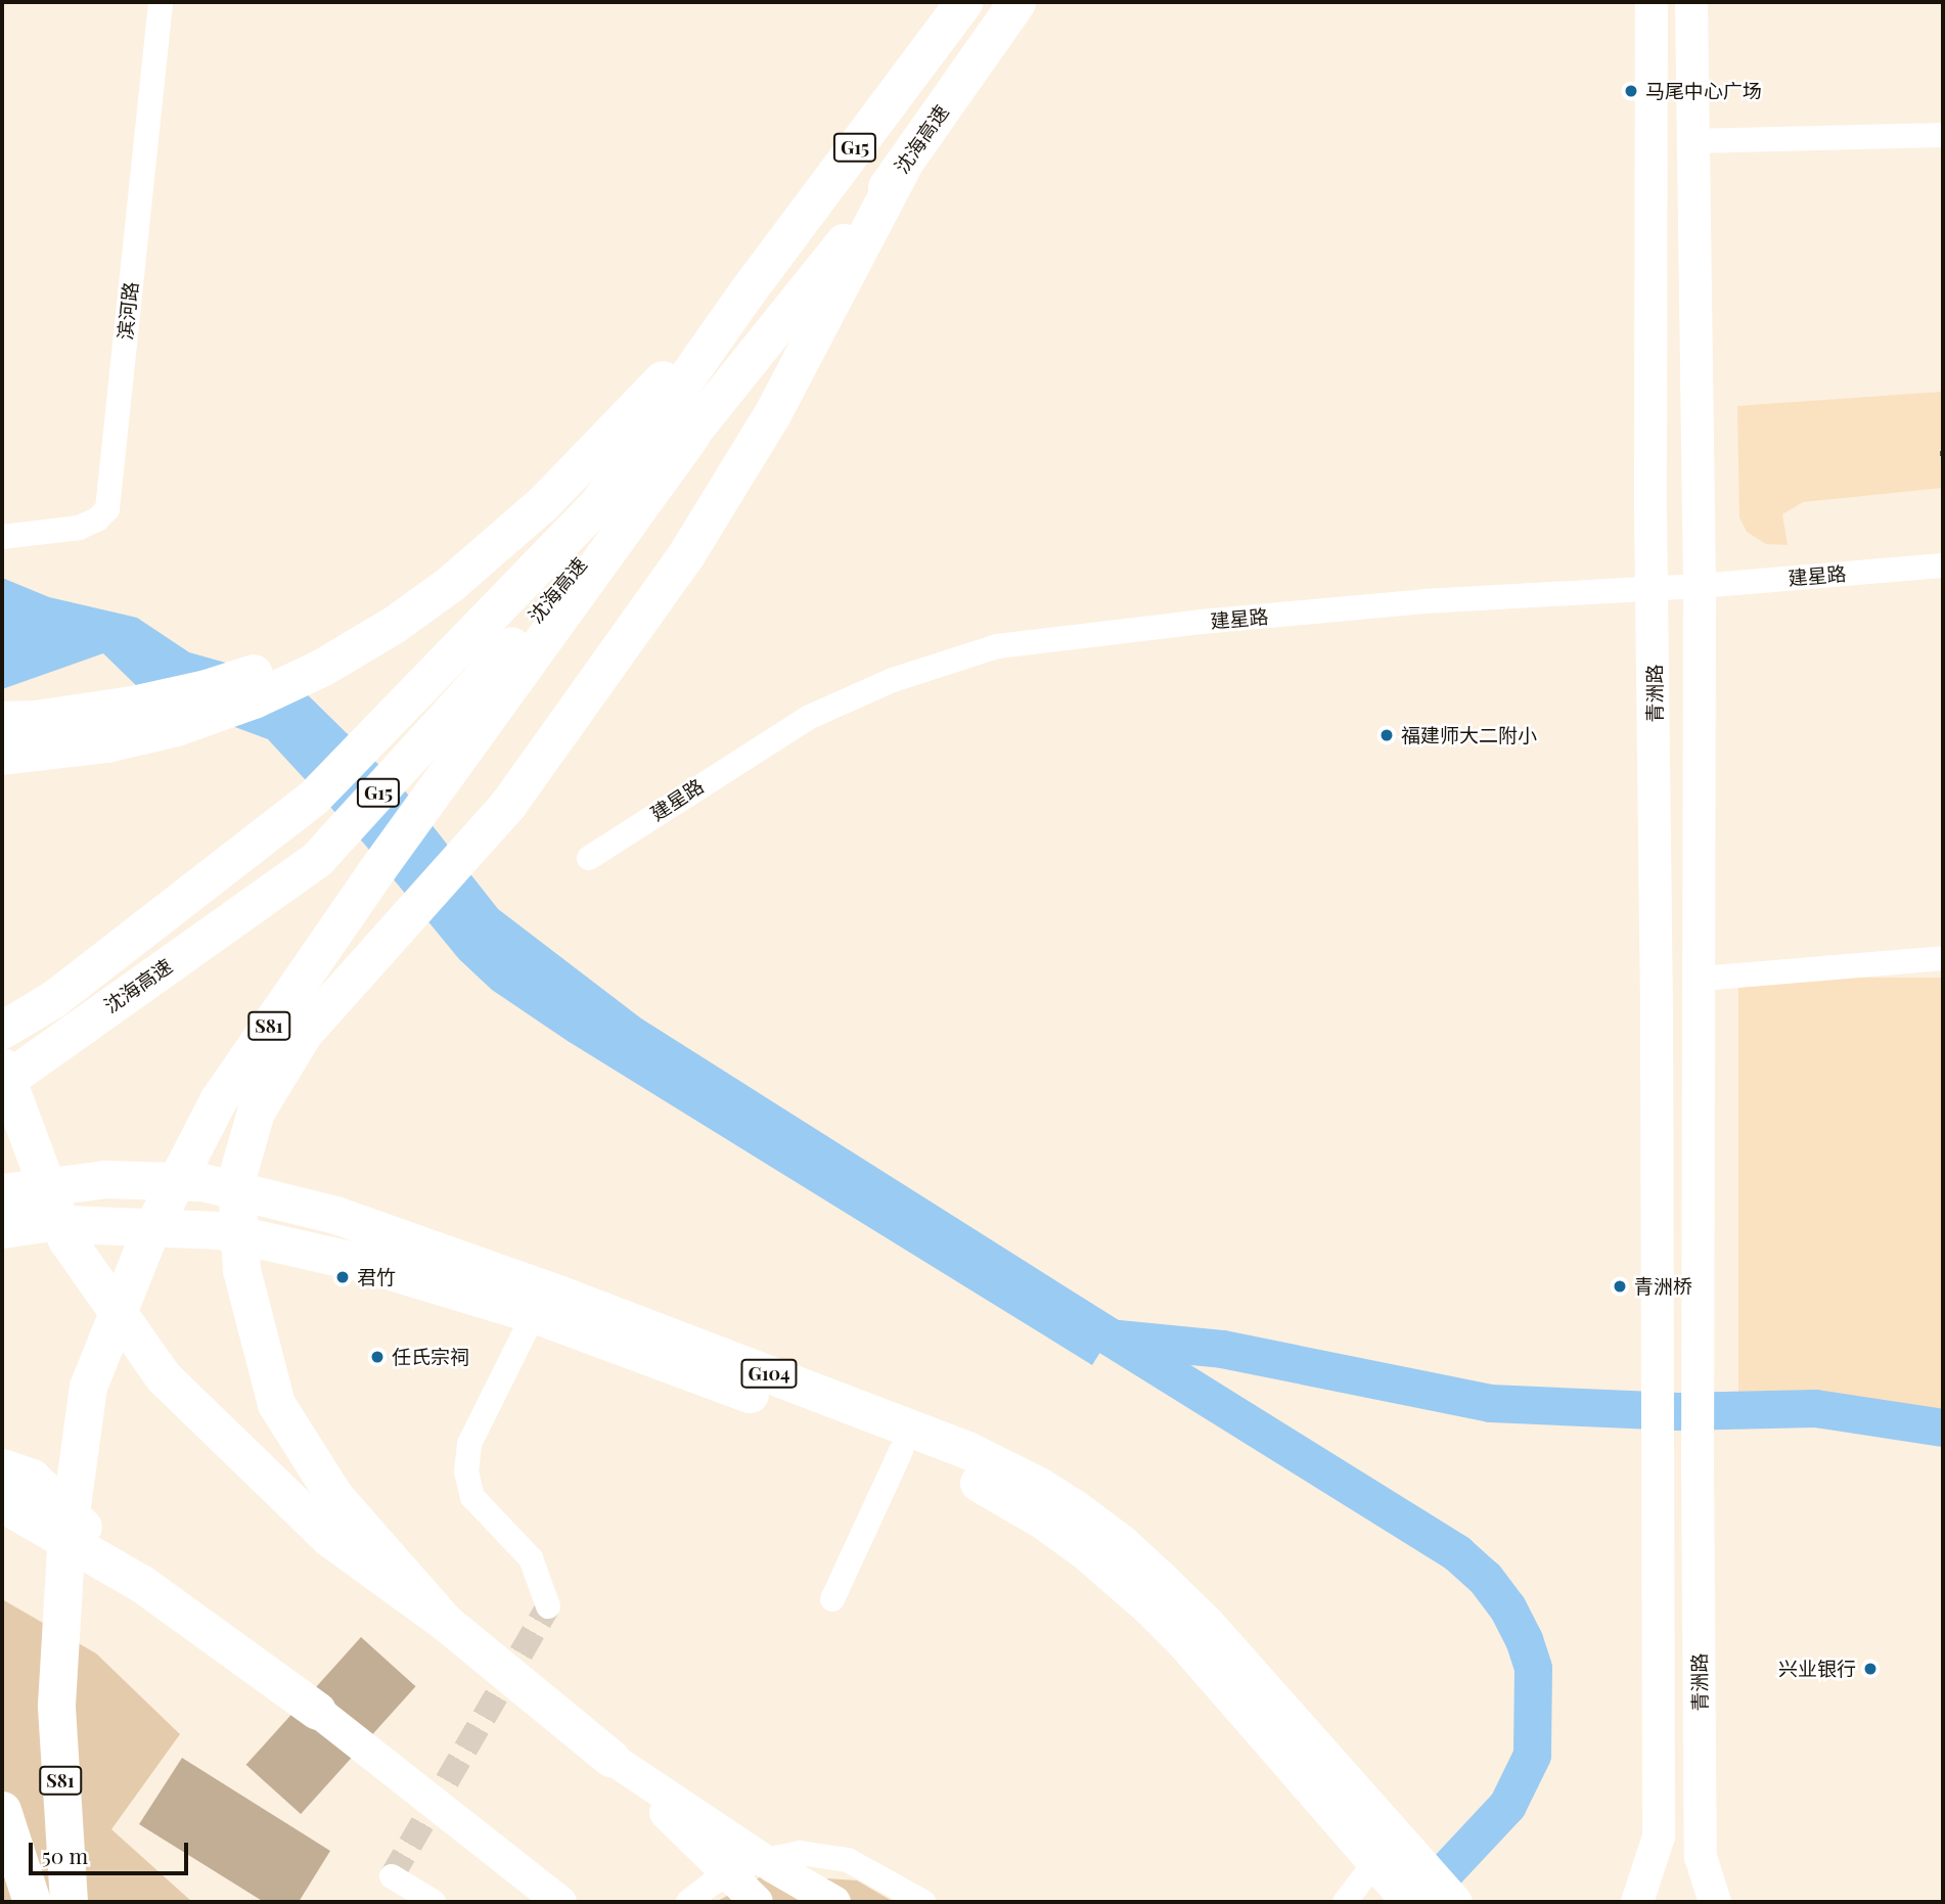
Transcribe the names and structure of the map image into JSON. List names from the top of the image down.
{
  "streets": {
    "highway": [
      "沈海高速",
      "G15",
      "S81",
      "G104"
    ],
    "main road": ["青洲路"],
    "street": ["滨河路", "建星路"]
  },
  "crossings": [
    ["沈海高速", "S81"],
    ["建星路", "青洲路"]
  ],
  "places": [
    "马尾中心广场",
    "福建师大二附小",
    "君竹",
    "青洲桥",
    "任氏宗祠",
    "兴业银行"
  ],
  "scale_bar": "50 m"
}
